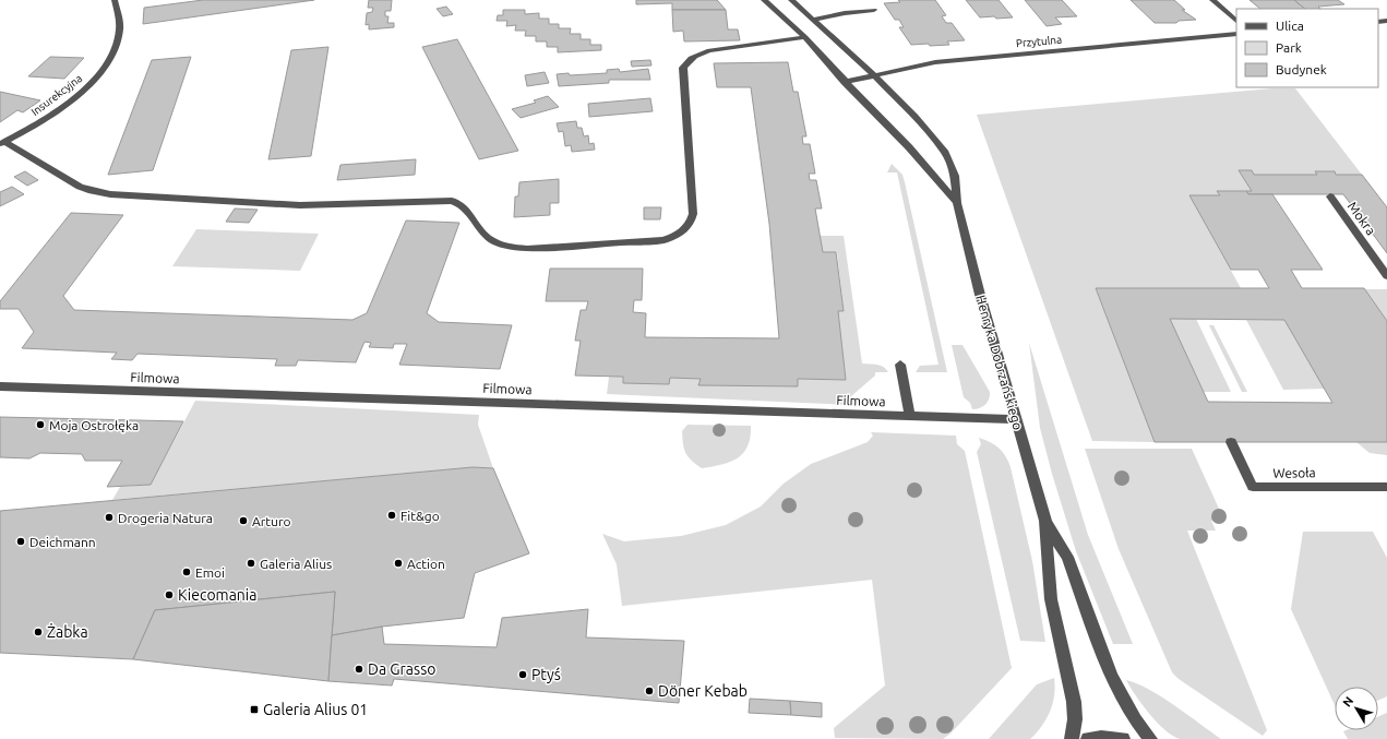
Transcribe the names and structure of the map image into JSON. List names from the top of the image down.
{
  "streets": {
    "street": [
      "Przytulna",
      "Insurekcyjna",
      "Mokra",
      "Henryka Dobrzańskiego",
      "Filmowa",
      "Wesoła"
    ]
  },
  "crossings": [
    ["Przytulna", "Henryka Dobrzańskiego"],
    ["Henryka Dobrzańskiego", "Filmowa"]
  ],
  "places": {
    "other": [
      "Moja Ostrołęka",
      "Fit&go",
      "Drogeria Natura",
      "Arturo",
      "Deichmann",
      "Galeria Alius",
      "Action",
      "Emoi",
      "Kiecomania",
      "Żabka",
      "Da Grasso",
      "Ptyś",
      "Döner Kebab"
    ],
    "transit": ["Galeria Alius 01"]
  },
  "legend": ["Ulica", "Park", "Budynek"],
  "north": "top left"
}
